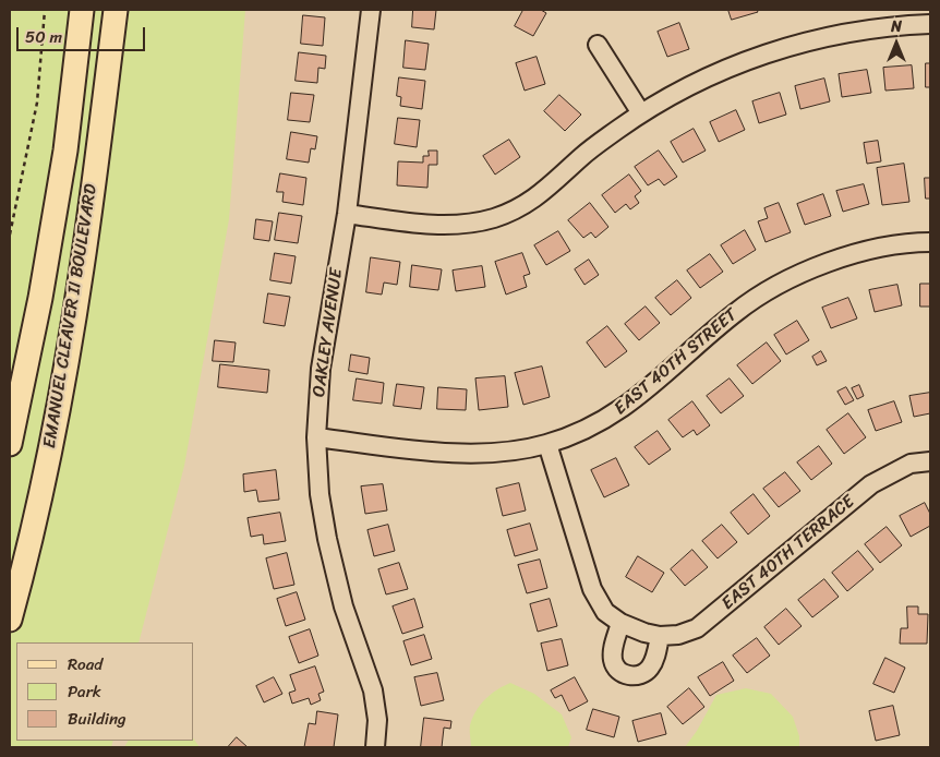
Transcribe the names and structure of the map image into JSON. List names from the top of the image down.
{
  "streets": {
    "main road": ["EMANUEL CLEAVER II BOULEVARD"],
    "street": ["OAKLEY AVENUE", "EAST 40TH STREET", "EAST 40TH TERRACE"]
  },
  "crossings": [
    ["OAKLEY AVENUE", "EAST 40TH STREET"]
  ],
  "legend": ["Road", "Park", "Building"],
  "scale_bar": "50 m",
  "north": "top"
}
